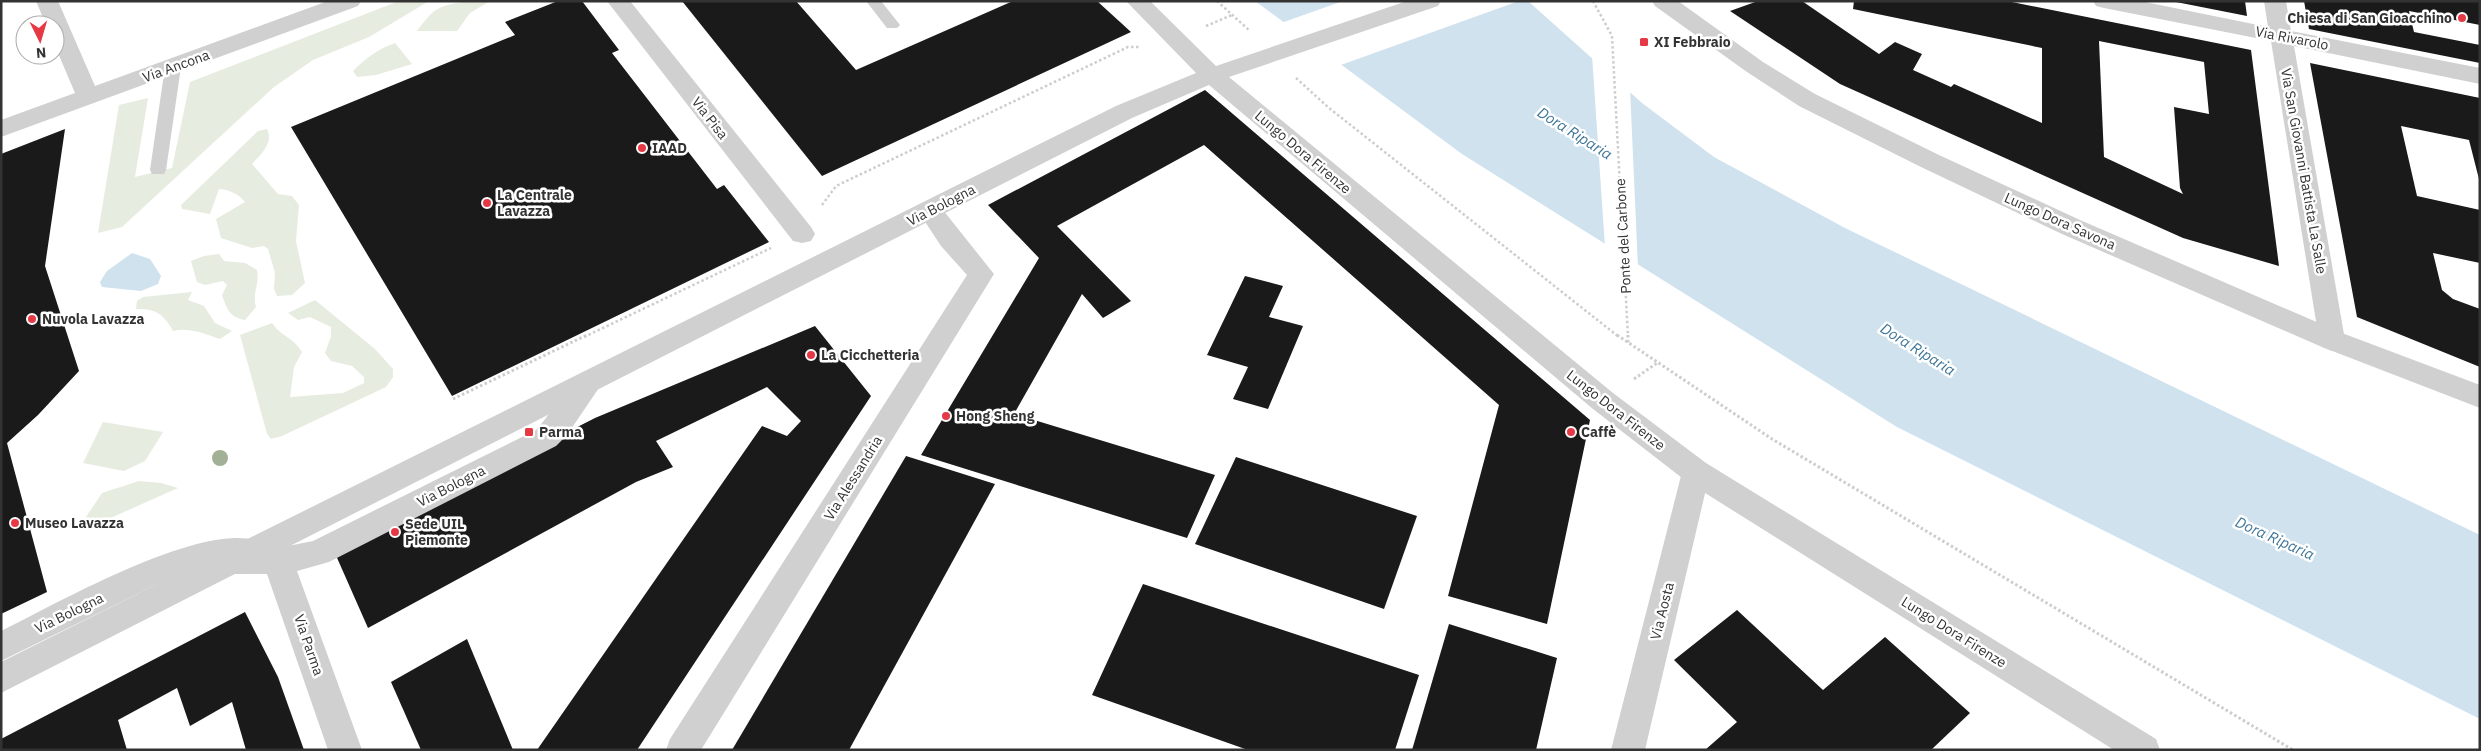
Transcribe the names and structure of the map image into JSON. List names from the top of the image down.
{
  "streets": {
    "street": [
      "Via Rivarolo",
      "Via Ancona",
      "Via Pisa",
      "Lungo Dora Firenze",
      "Via San Giovanni Battista La Salle",
      "Via Bologna",
      "Lungo Dora Savona",
      "Via Alessandria",
      "Via Aosta",
      "Via Parma"
    ],
    "path": ["Ponte del Carbone"]
  },
  "crossings": [
    ["Via Rivarolo", "Via San Giovanni Battista La Salle"],
    ["Lungo Dora Firenze", "Via Bologna"],
    ["Lungo Dora Firenze", "Via Aosta"],
    ["Via San Giovanni Battista La Salle", "Lungo Dora Savona"],
    ["Via Bologna", "Via Alessandria"],
    ["Via Bologna", "Via Parma"]
  ],
  "water": ["Dora Riparia"],
  "places": {
    "other": [
      "Chiesa di San Gioacchino",
      "IAAD",
      "La Centrale Lavazza",
      "Nuvola Lavazza",
      "La Cicchetteria",
      "Hong Sheng",
      "Caffè",
      "Museo Lavazza",
      "Sede UIL Piemonte"
    ],
    "transit": ["XI Febbraio", "Parma"]
  },
  "north": "bottom"
}
